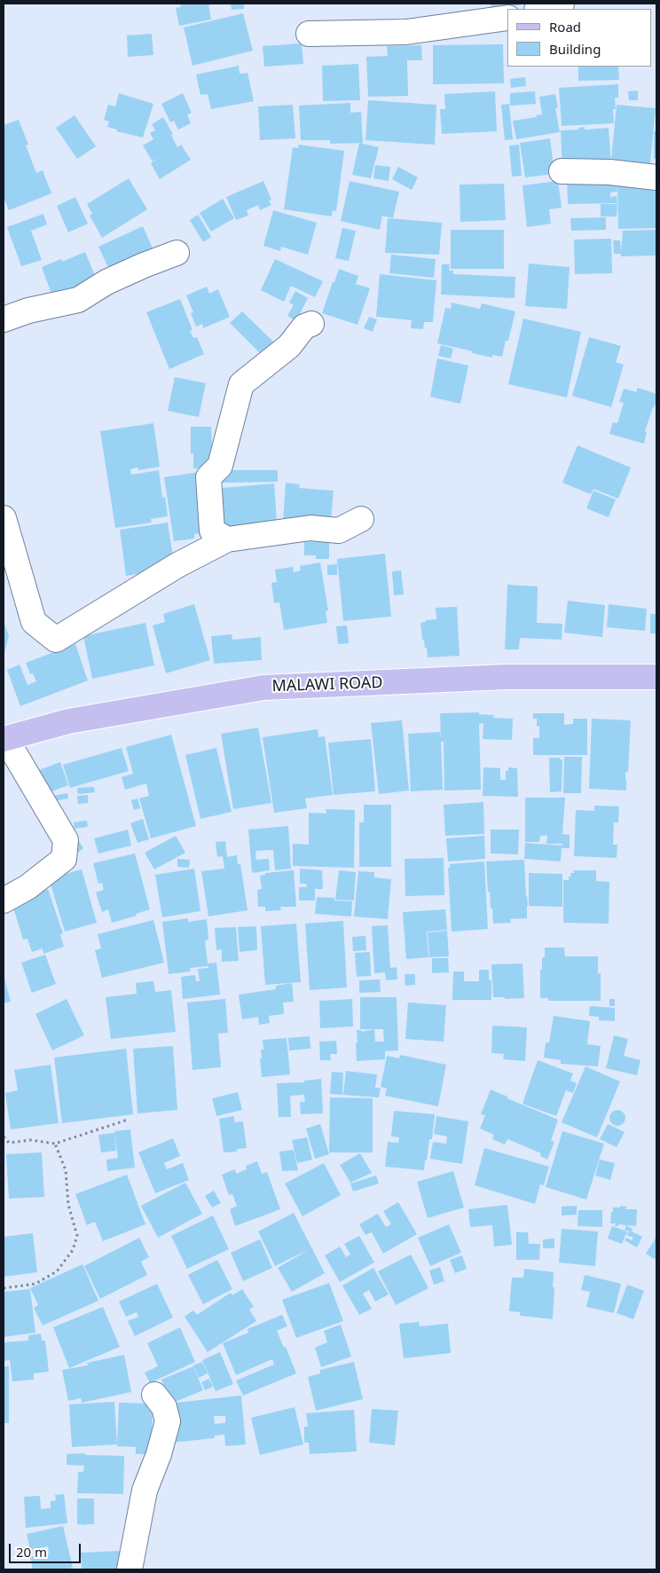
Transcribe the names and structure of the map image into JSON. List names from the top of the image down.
{
  "streets": {
    "main road": ["MALAWI ROAD"]
  },
  "legend": ["Road", "Building"],
  "scale_bar": "20 m"
}
